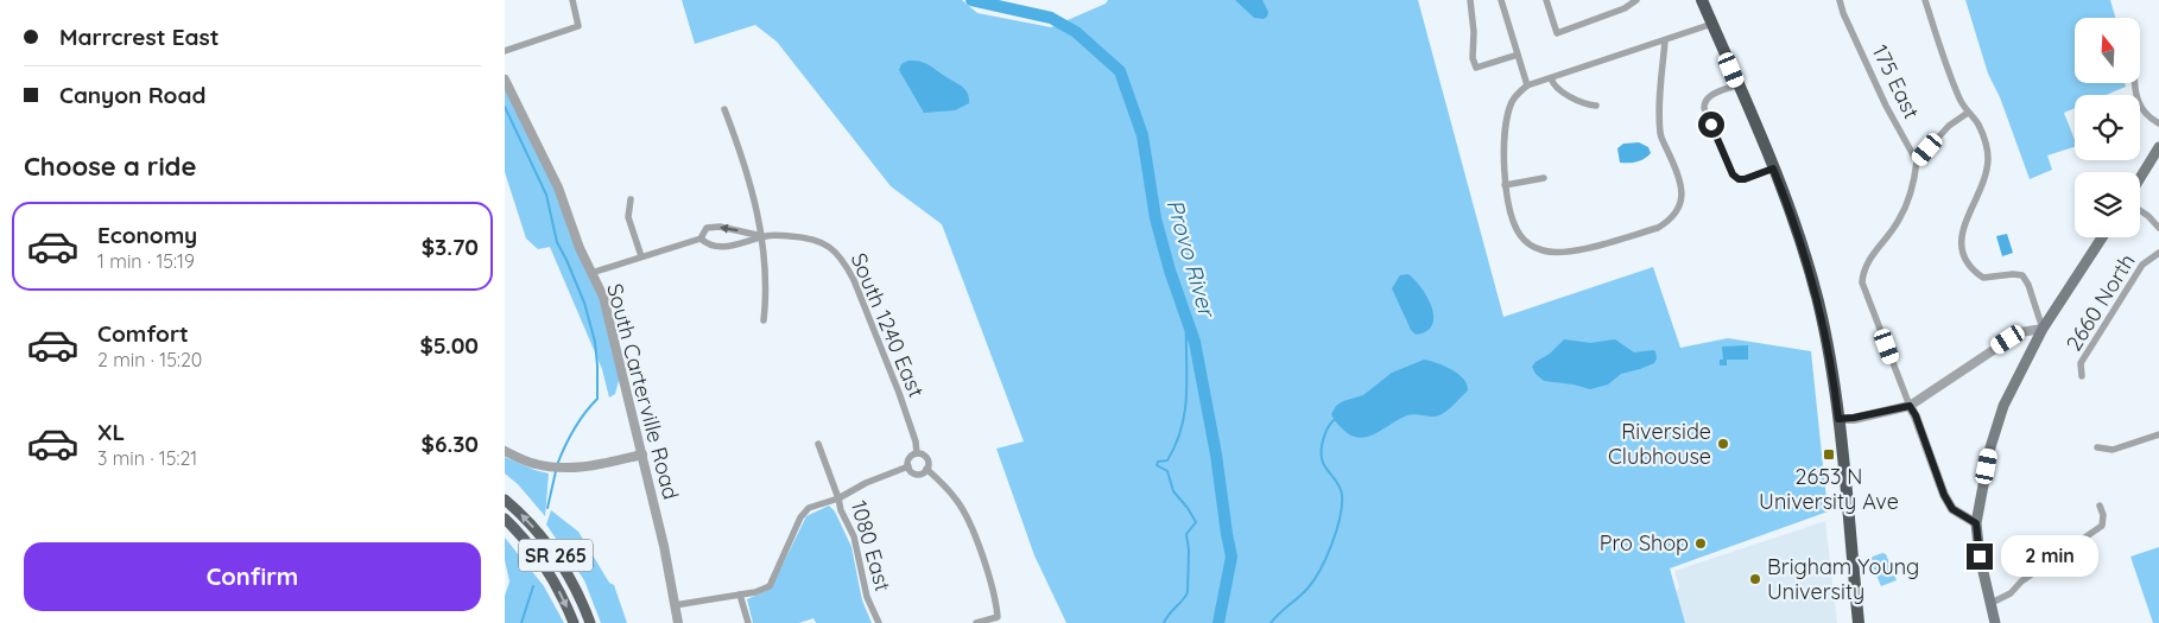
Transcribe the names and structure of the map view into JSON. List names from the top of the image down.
{
  "streets": {
    "main road": ["SR 265"],
    "street": [
      "175 East",
      "2660 North",
      "South 1240 East",
      "South Carterville Road",
      "1080 East"
    ]
  },
  "water": ["Provo River"],
  "places": {
    "other": ["Riverside Clubhouse", "Pro Shop", "Brigham Young University"],
    "transit": ["2653 N University Ave"]
  },
  "north": "top",
  "page": {
    "banner": ["Marrcrest East", "Canyon Road"],
    "heading": "Choose a ride",
    "list": [
      {
        "name": "Economy",
        "note": "1 min · 15:19",
        "value": "$3.70"
      },
      {
        "name": "Comfort",
        "note": "2 min · 15:20",
        "value": "$5.00"
      },
      {
        "name": "XL",
        "note": "3 min · 15:21",
        "value": "$6.30"
      }
    ],
    "buttons": "Confirm",
    "bubble": "2 min"
  }
}
